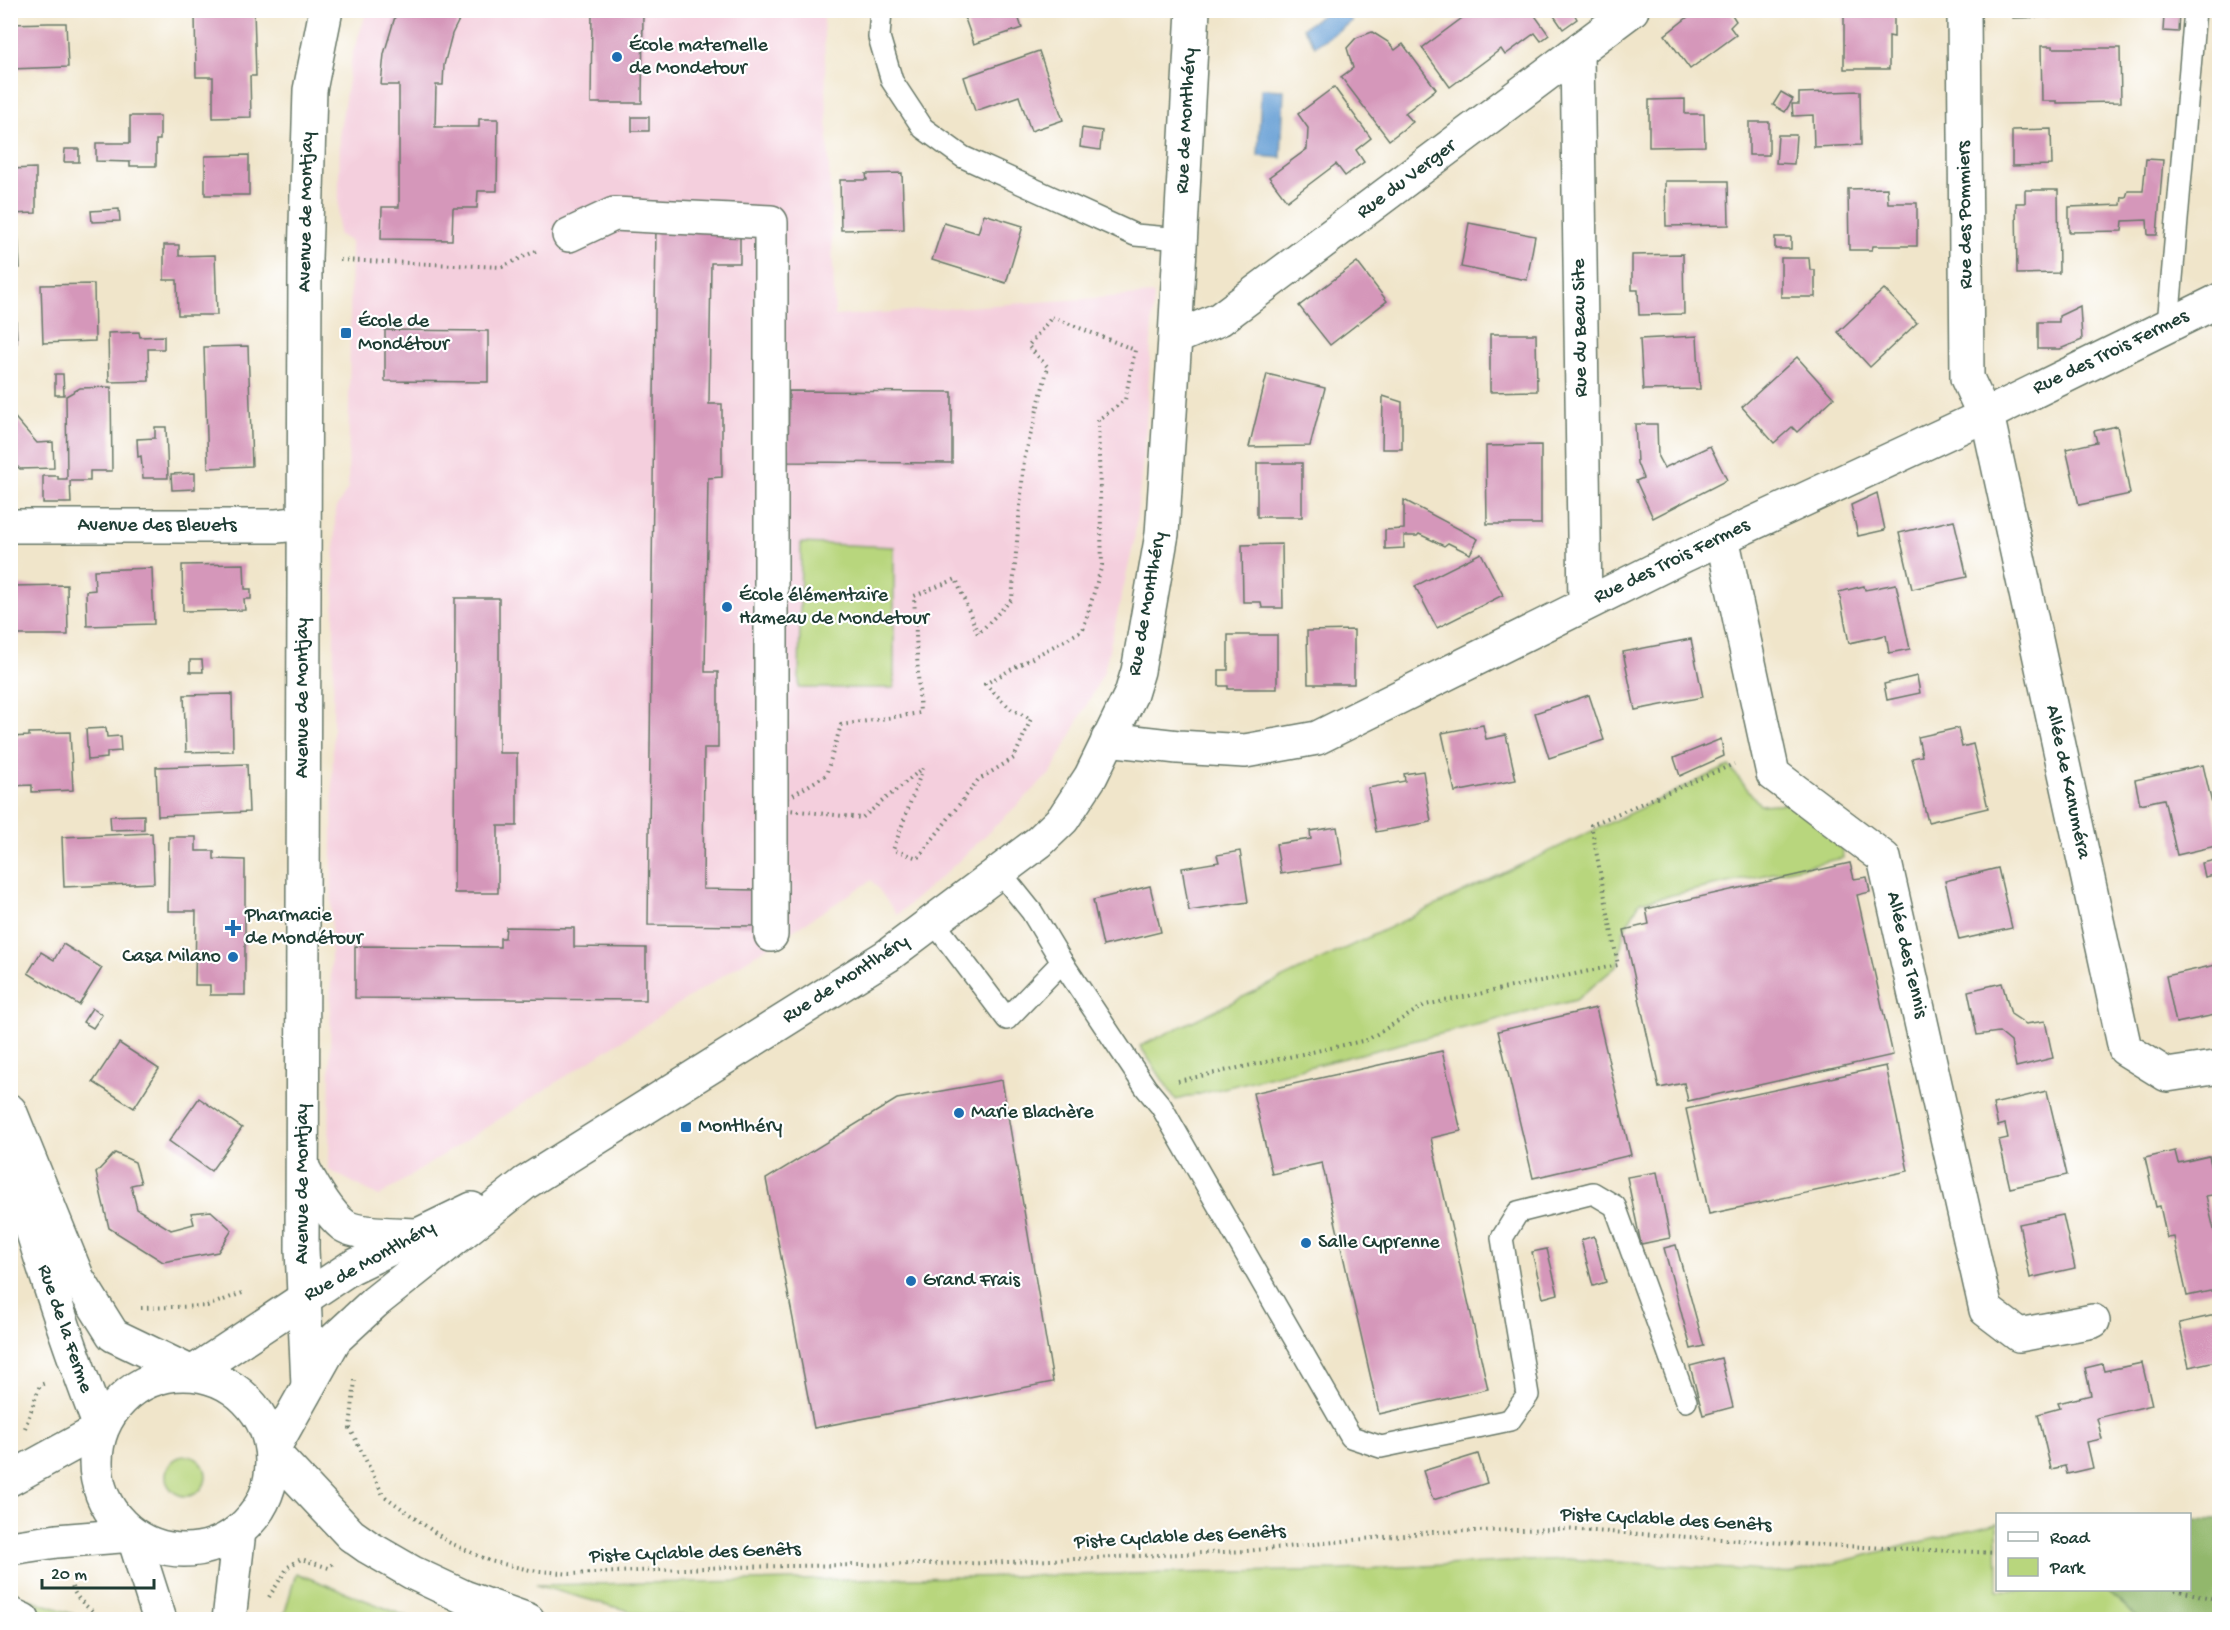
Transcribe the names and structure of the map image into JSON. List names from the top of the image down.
{
  "streets": {
    "main road": [
      "Rue de Montlhéry",
      "Rue du Verger",
      "Avenue de Montjay",
      "Rue des Pommiers",
      "Rue du Beau Site",
      "Rue des Trois Fermes",
      "Avenue des Bleuets",
      "Allée de Kanuméra",
      "Allée des Tennis",
      "Rue de la Ferme"
    ],
    "path": ["Piste Cyclable des Genêts"]
  },
  "crossings": [
    ["Rue de Montlhéry", "Rue du Verger"],
    ["Rue de Montlhéry", "Avenue de Montjay"],
    ["Rue de Montlhéry", "Rue des Trois Fermes"],
    ["Rue de Montlhéry", "Rue de la Ferme"],
    ["Rue du Verger", "Rue du Beau Site"],
    ["Avenue de Montjay", "Avenue des Bleuets"],
    ["Rue des Pommiers", "Rue des Trois Fermes"],
    ["Rue des Pommiers", "Allée de Kanuméra"],
    ["Rue du Beau Site", "Rue des Trois Fermes"],
    ["Rue des Trois Fermes", "Allée de Kanuméra"],
    ["Rue des Trois Fermes", "Allée des Tennis"]
  ],
  "places": {
    "other": [
      "École maternelle de Mondetour",
      "École élémentaire Hameau de Mondetour",
      "Casa Milano",
      "Marie Blachère",
      "Salle Cyprenne",
      "Grand Frais"
    ],
    "transit": ["École de Mondétour", "Montlhéry"],
    "health": ["Pharmacie de Mondétour"]
  },
  "legend": ["Road", "Park"],
  "scale_bar": "20 m"
}
